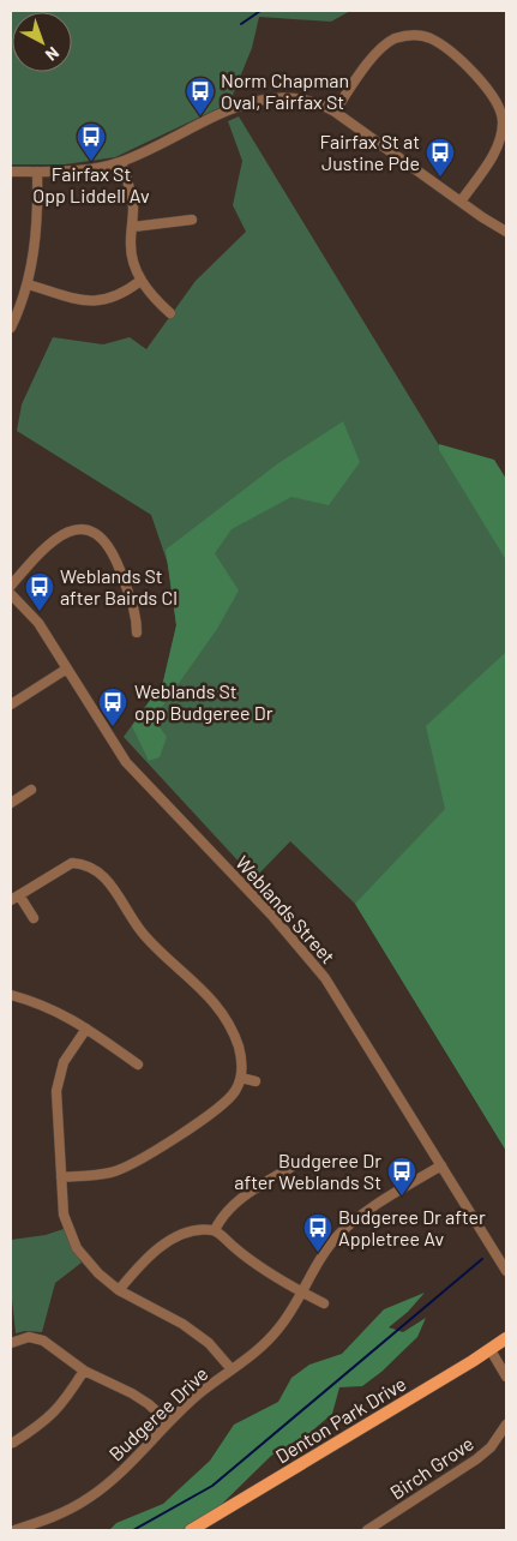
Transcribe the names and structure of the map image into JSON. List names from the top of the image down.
{
  "streets": {
    "main road": ["Denton Park Drive"],
    "street": ["Weblands Street", "Budgeree Drive", "Birch Grove"]
  },
  "crossings": [
    ["Weblands Street", "Budgeree Drive"]
  ],
  "places": {
    "bus stop": [
      "Norm Chapman Oval, Fairfax St",
      "Fairfax St Opp Liddell Av",
      "Fairfax St at Justine Pde",
      "Weblands St after Bairds Cl",
      "Weblands St opp Budgeree Dr",
      "Budgeree Dr after Weblands St",
      "Budgeree Dr after Appletree Av"
    ]
  },
  "north": "bottom right"
}
